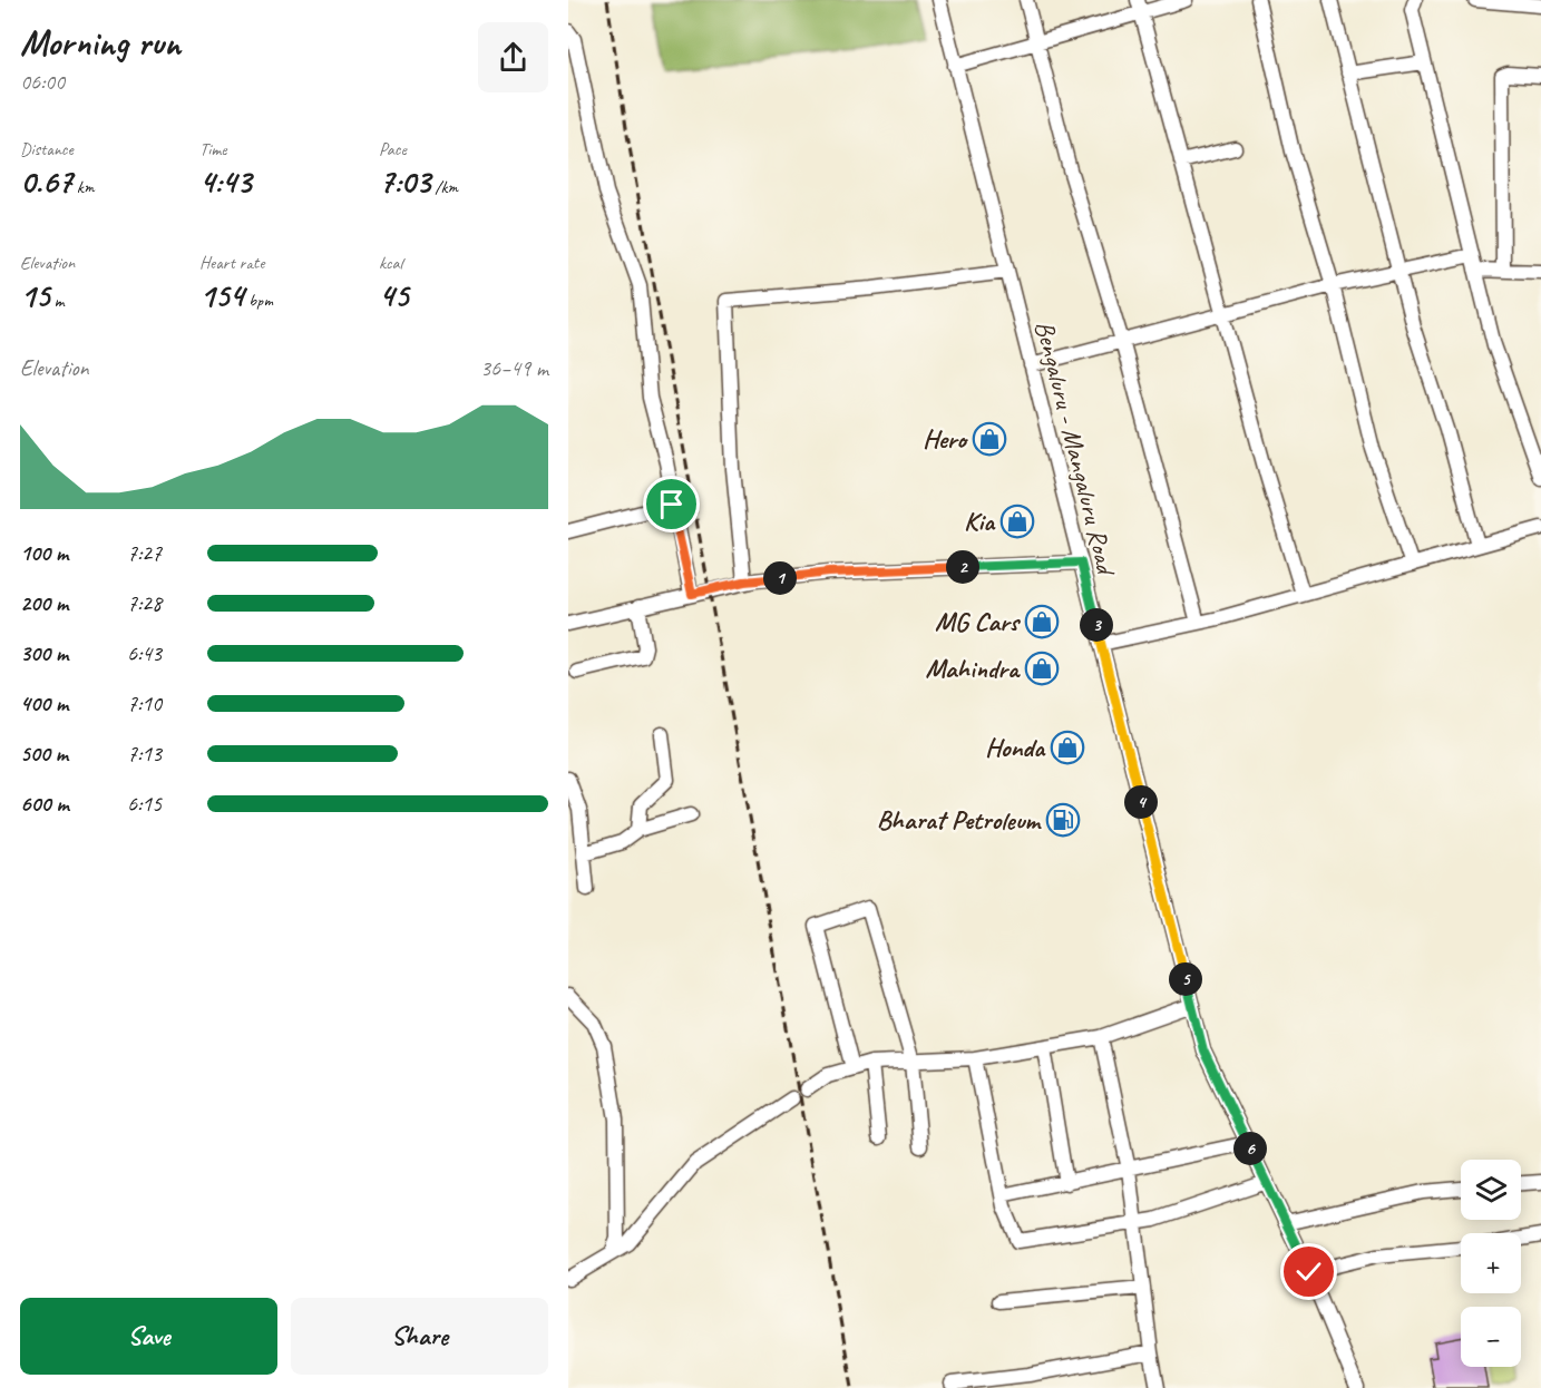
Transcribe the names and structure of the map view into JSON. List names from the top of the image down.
{
  "streets": {
    "street": ["Bengaluru - Mangaluru Road"]
  },
  "places": {
    "shop": [
      "Hero",
      "Kia",
      "MG Cars",
      "Mahindra",
      "Honda"
    ],
    "fuel station": ["Bharat Petroleum"]
  },
  "page": {
    "heading": ["Morning run", "06:00"],
    "stats": [
      ["Distance", "0.67 km"],
      ["Time", "4:43"],
      ["Pace", "7:03 /km"],
      ["Elevation", "15 m"],
      ["Heart rate", "154 bpm"],
      ["kcal", "45"]
    ],
    "chart": ["Elevation", "36–49 m"],
    "list": [
      {
        "name": "100 m",
        "note": "7:27"
      },
      {
        "name": "200 m",
        "note": "7:28"
      },
      {
        "name": "300 m",
        "note": "6:43"
      },
      {
        "name": "400 m",
        "note": "7:10"
      },
      {
        "name": "500 m",
        "note": "7:13"
      },
      {
        "name": "600 m",
        "note": "6:15"
      }
    ],
    "pins": [
      "2",
      "1",
      "3",
      "4",
      "5",
      "6"
    ],
    "map_buttons": ["+", "−"],
    "buttons": ["Save", "Share"]
  }
}
